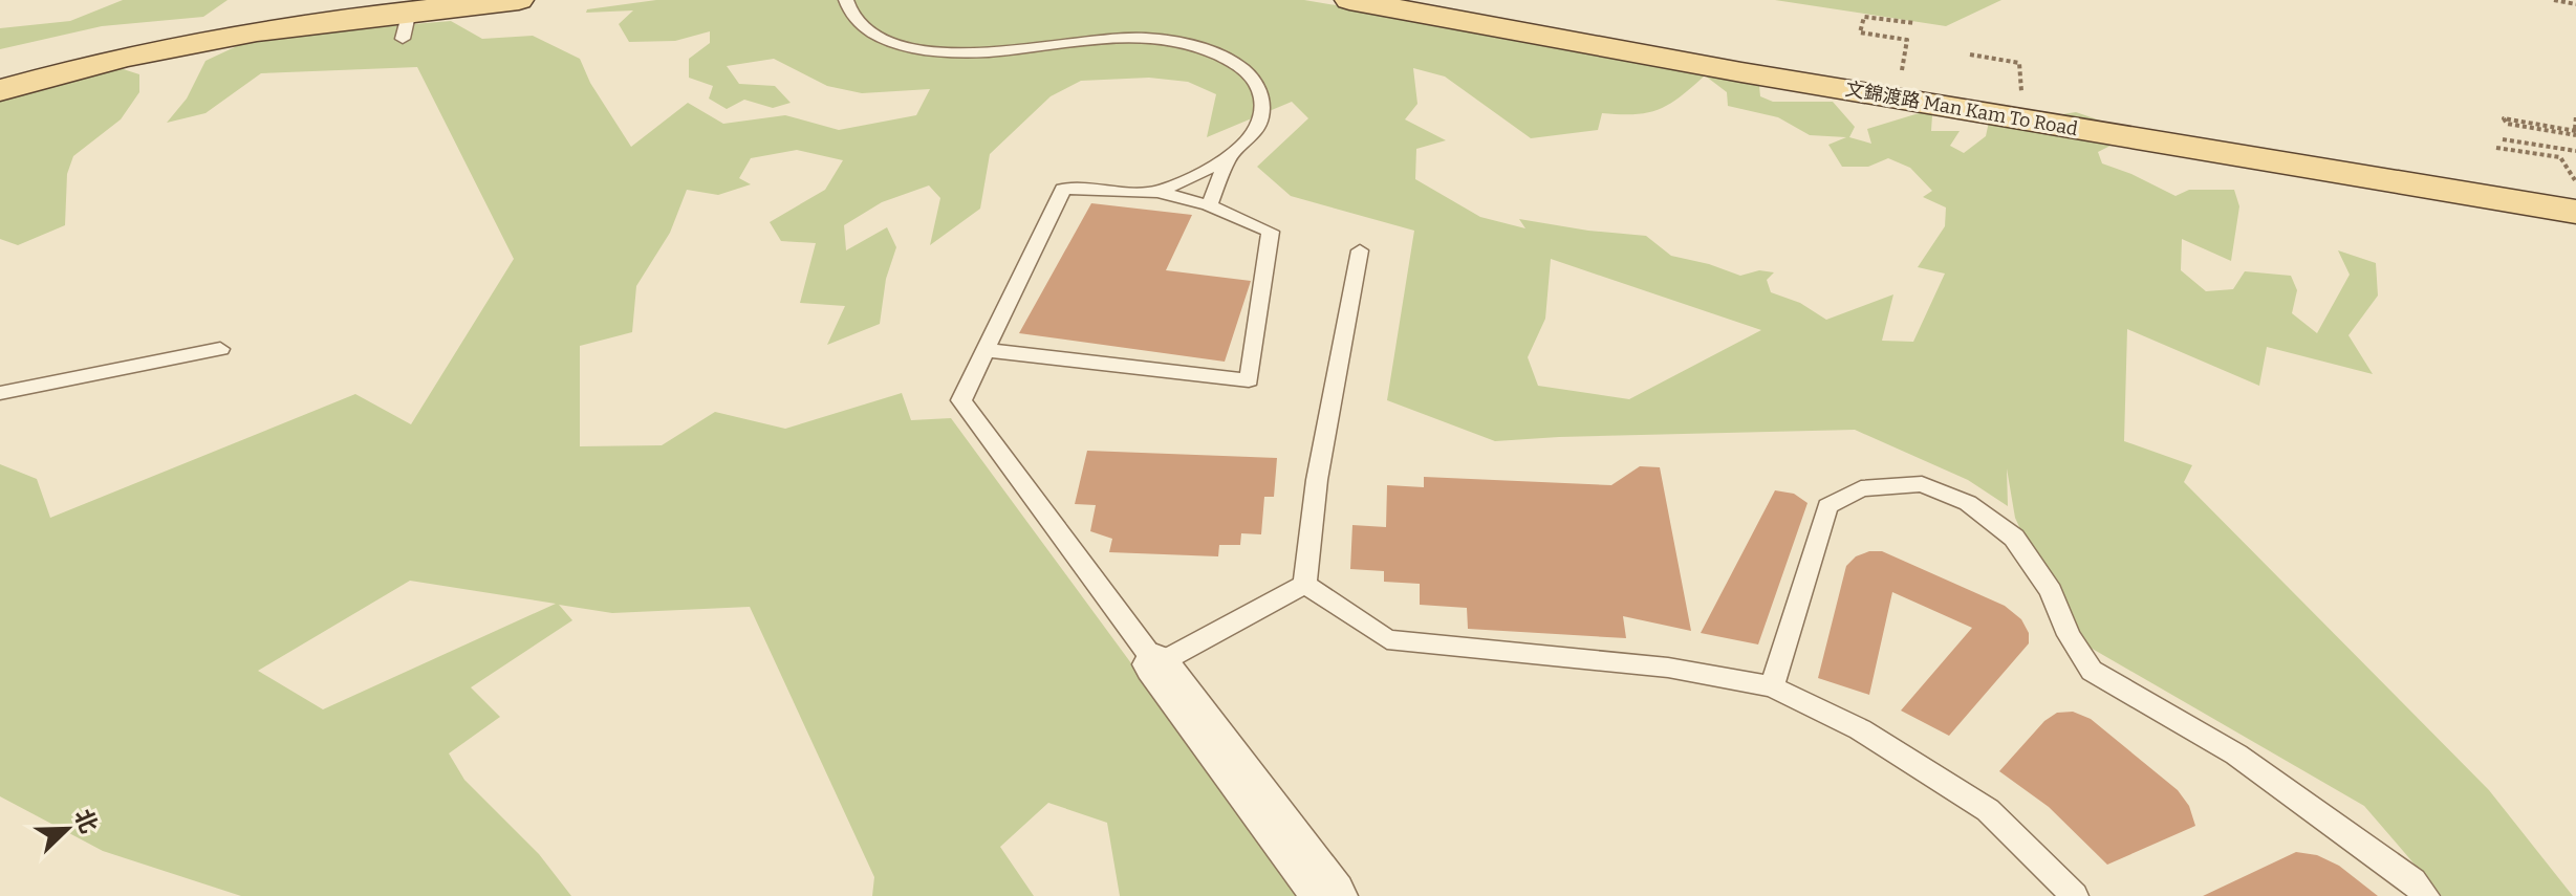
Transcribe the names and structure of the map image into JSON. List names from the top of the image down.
{
  "streets": {
    "main road": ["文錦渡路 Man Kam To Road"]
  },
  "north": "top right"
}
